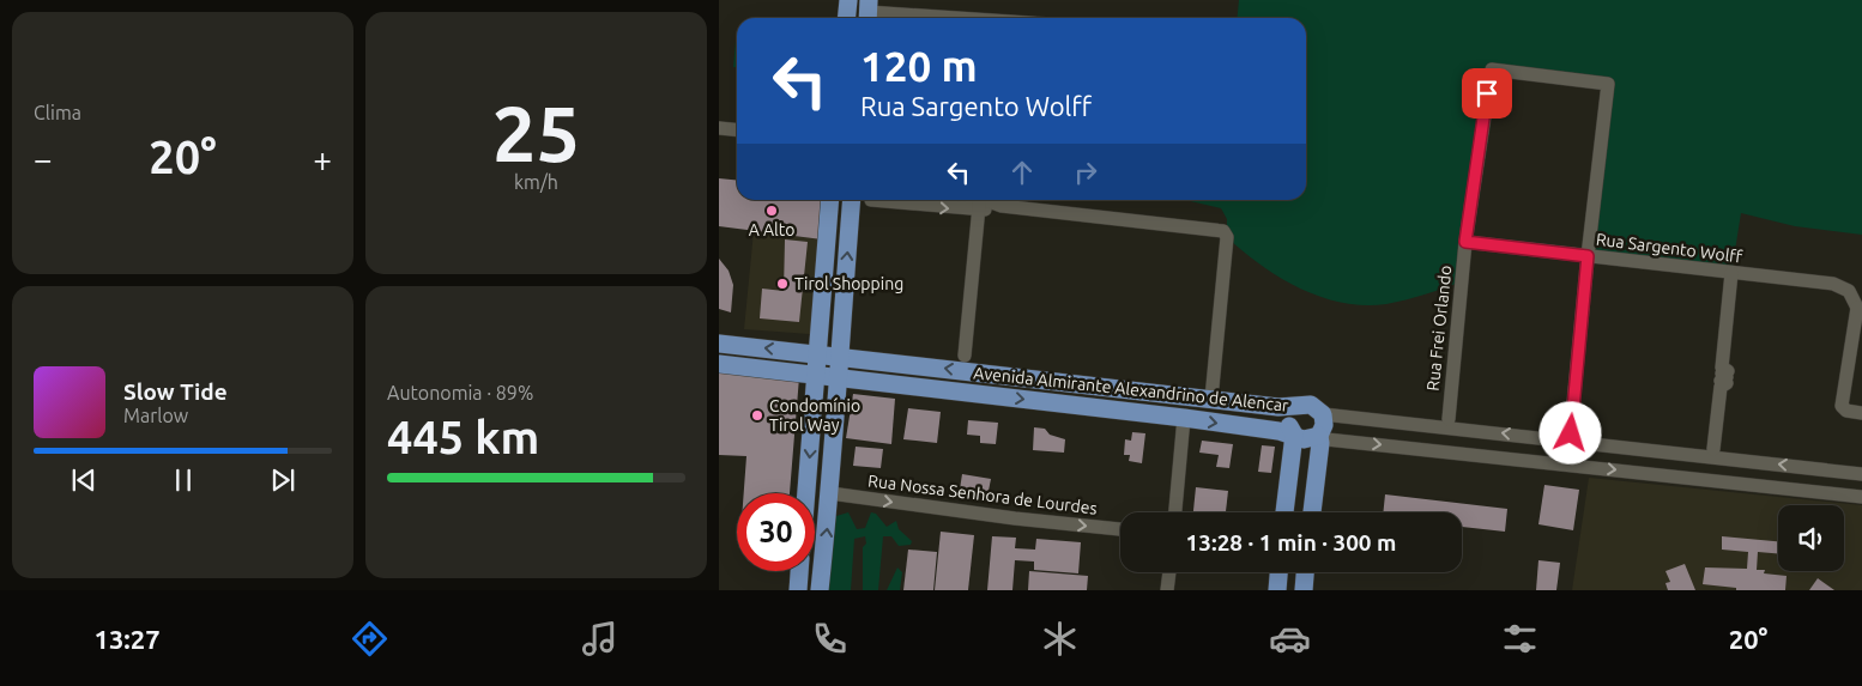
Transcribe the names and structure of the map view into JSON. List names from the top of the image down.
{
  "streets": {
    "main road": ["Avenida Almirante Alexandrino de Alencar"],
    "street": ["Rua Sargento Wolff", "Rua Frei Orlando", "Rua Nossa Senhora de Lourdes"]
  },
  "crossings": [
    ["Rua Sargento Wolff", "Rua Frei Orlando"]
  ],
  "one_way": ["Rua Nossa Senhora de Lourdes"],
  "places": ["A Alto", "Tirol Shopping", "Condomínio Tirol Way"],
  "page": {
    "tile": [
      "Clima",
      ["25", "km/h"],
      ["Autonomia · 89%", "445 km"]
    ],
    "turn": ["120 m", "Rua Sargento Wolff"],
    "heat": ["−", "20°", "+"],
    "song": ["Slow Tide", "Marlow"],
    "limit": "30",
    "trip": "13:28 · 1 min · 300 m",
    "tabs": ["13:27", "20°"]
  }
}
